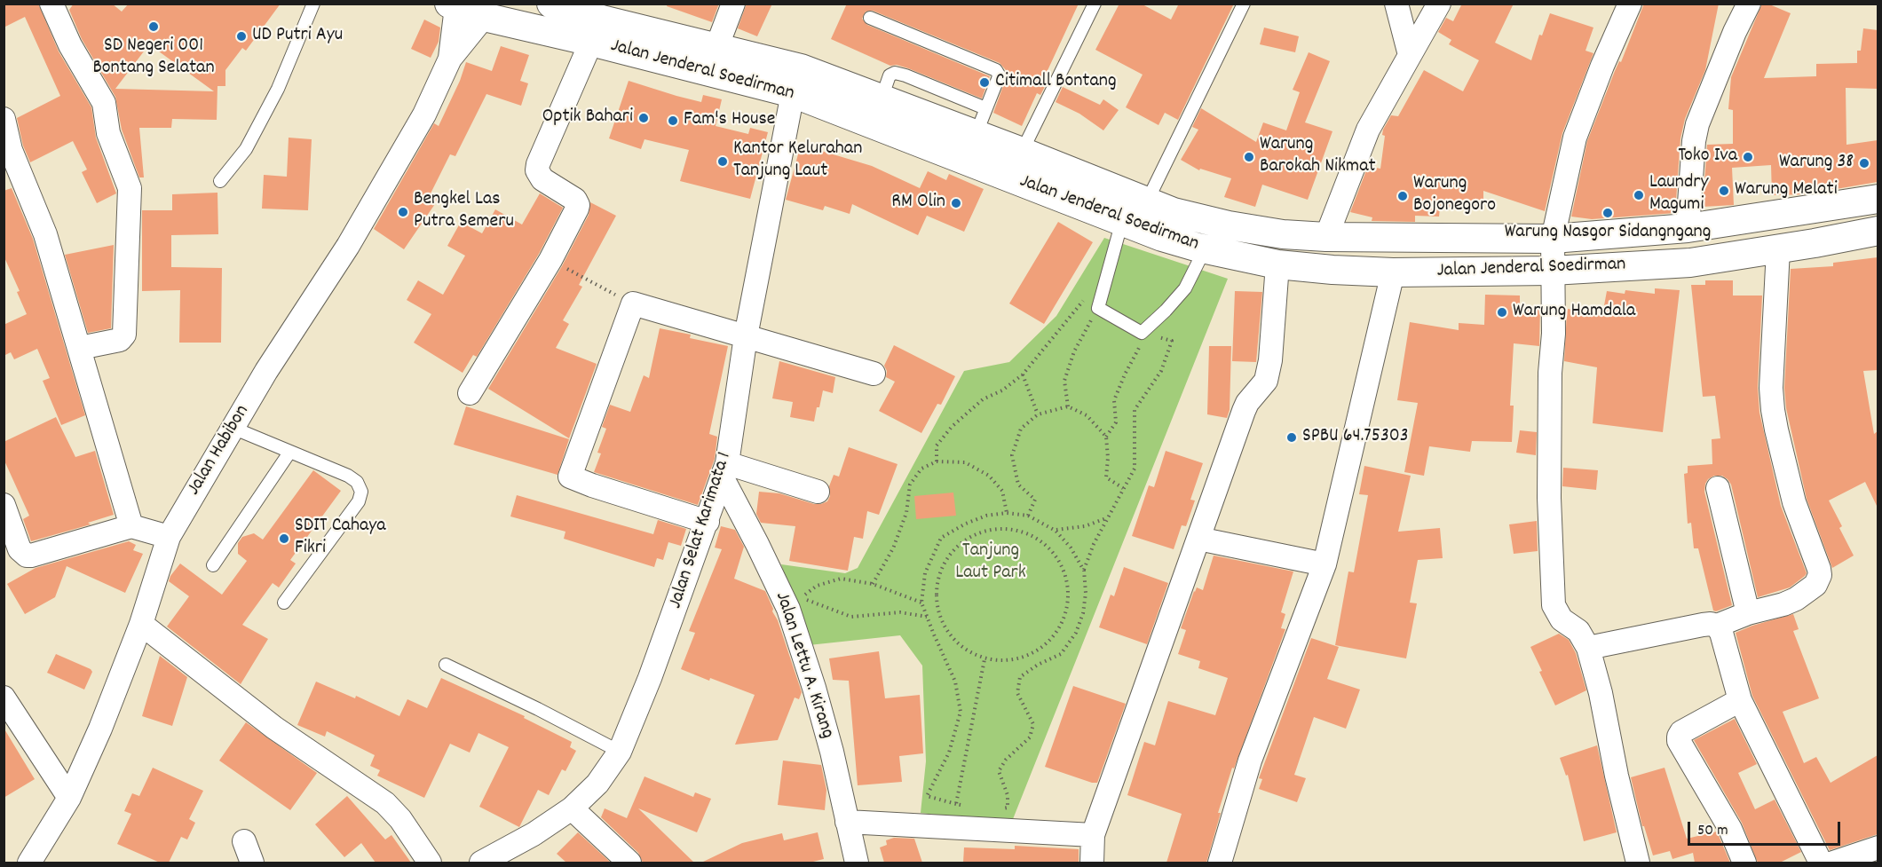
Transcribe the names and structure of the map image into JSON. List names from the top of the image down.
{
  "streets": {
    "street": [
      "Jalan Jenderal Soedirman",
      "Jalan Habibon",
      "Jalan Selat Karimata 1",
      "Jalan Lettu A. Kirang"
    ]
  },
  "crossings": [
    ["Jalan Jenderal Soedirman", "Jalan Habibon"],
    ["Jalan Jenderal Soedirman", "Jalan Selat Karimata 1"],
    ["Jalan Selat Karimata 1", "Jalan Lettu A. Kirang"]
  ],
  "parks": ["Tanjung Laut Park"],
  "places": [
    "SD Negeri 001 Bontang Selatan",
    "UD Putri Ayu",
    "Citimall Bontang",
    "Optik Bahari",
    "Fam's House",
    "Warung Barokah Nikmat",
    "Toko Iva",
    "Kantor Kelurahan Tanjung Laut",
    "Warung 38",
    "Warung Melati",
    "Laundry Magumi",
    "Warung Bojonegoro",
    "RM Olin",
    "Bengkel Las Putra Semeru",
    "Warung Nasgor Sidangngang",
    "Warung Hamdala",
    "SPBU 64.75303",
    "SDIT Cahaya Fikri"
  ],
  "scale_bar": "50 m"
}
